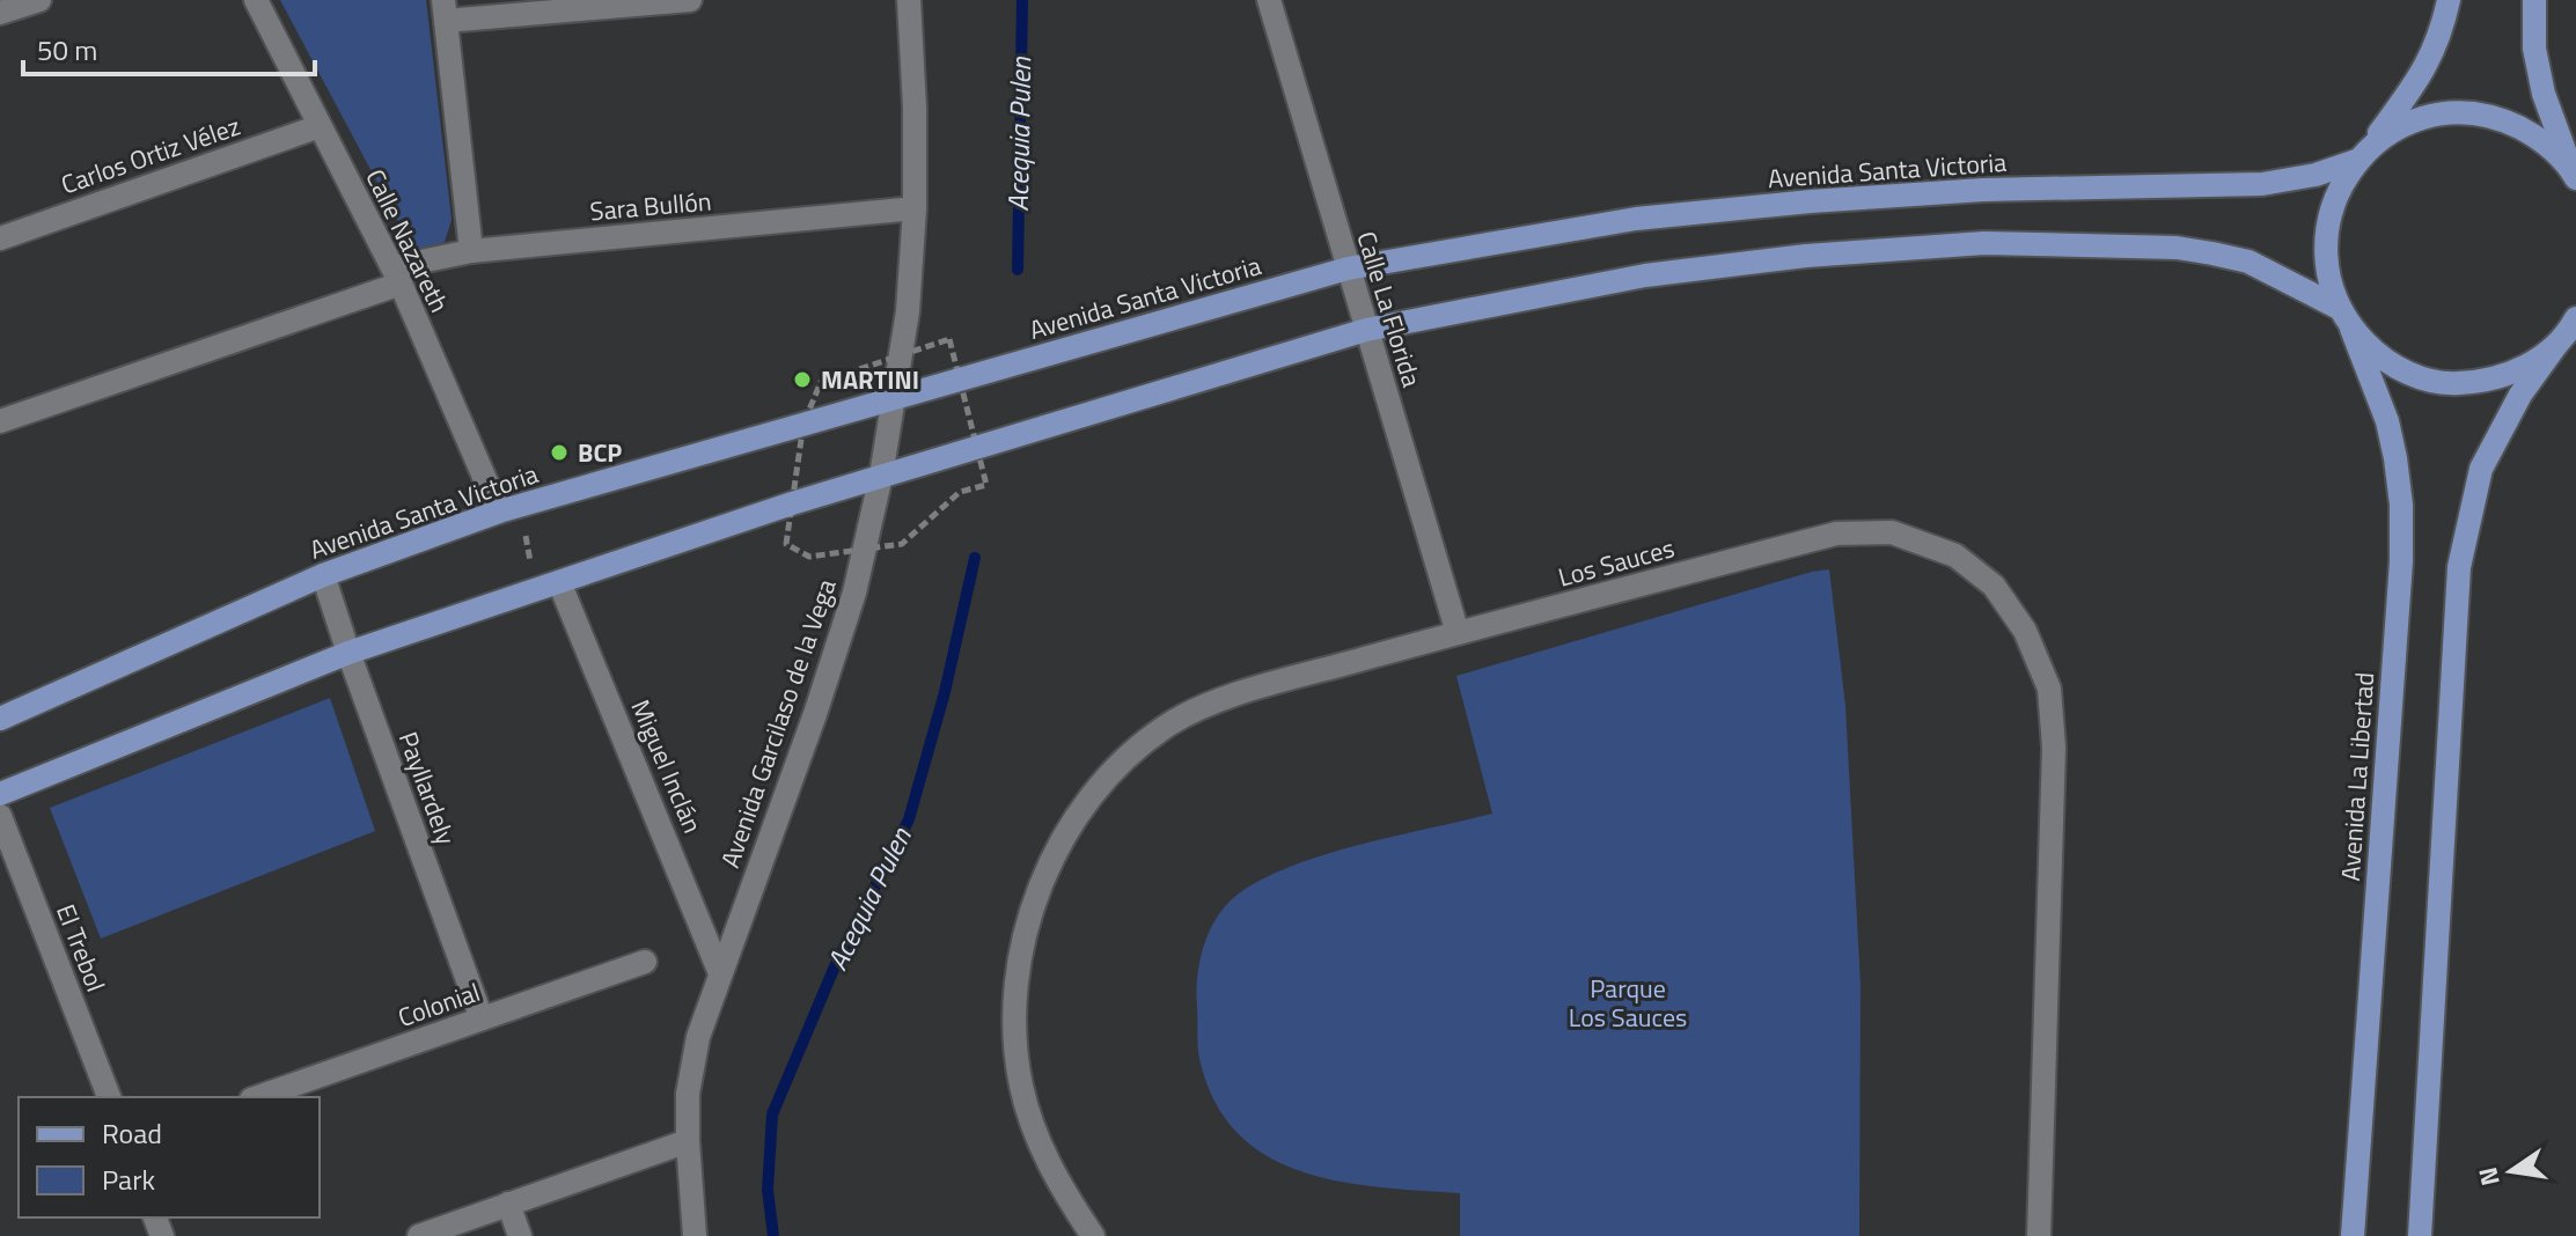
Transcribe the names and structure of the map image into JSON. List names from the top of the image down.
{
  "streets": {
    "main road": ["Avenida Santa Victoria", "Avenida La Libertad"],
    "street": [
      "Carlos Ortiz Vélez",
      "Sara Bullón",
      "Calle Nazareth",
      "Calle La Florida",
      "Los Sauces",
      "Avenida Garcilaso de la Vega",
      "Miguel Inclán",
      "Payllardely",
      "El Trebol",
      "Colonial"
    ]
  },
  "crossings": [
    ["Carlos Ortiz Vélez", "Calle Nazareth"],
    ["Avenida Santa Victoria", "Calle Nazareth"],
    ["Avenida Santa Victoria", "Calle La Florida"],
    ["Avenida Santa Victoria", "Avenida Garcilaso de la Vega"],
    ["Avenida Santa Victoria", "Payllardely"],
    ["Sara Bullón", "Calle Nazareth"],
    ["Sara Bullón", "Avenida Garcilaso de la Vega"],
    ["Calle La Florida", "Los Sauces"],
    ["Avenida Garcilaso de la Vega", "Miguel Inclán"],
    ["Payllardely", "Colonial"]
  ],
  "water": ["Acequia Pulen"],
  "parks": ["Parque Los Sauces"],
  "places": ["MARTINI", "BCP"],
  "legend": ["Road", "Park"],
  "scale_bar": "50 m",
  "north": "left"
}
